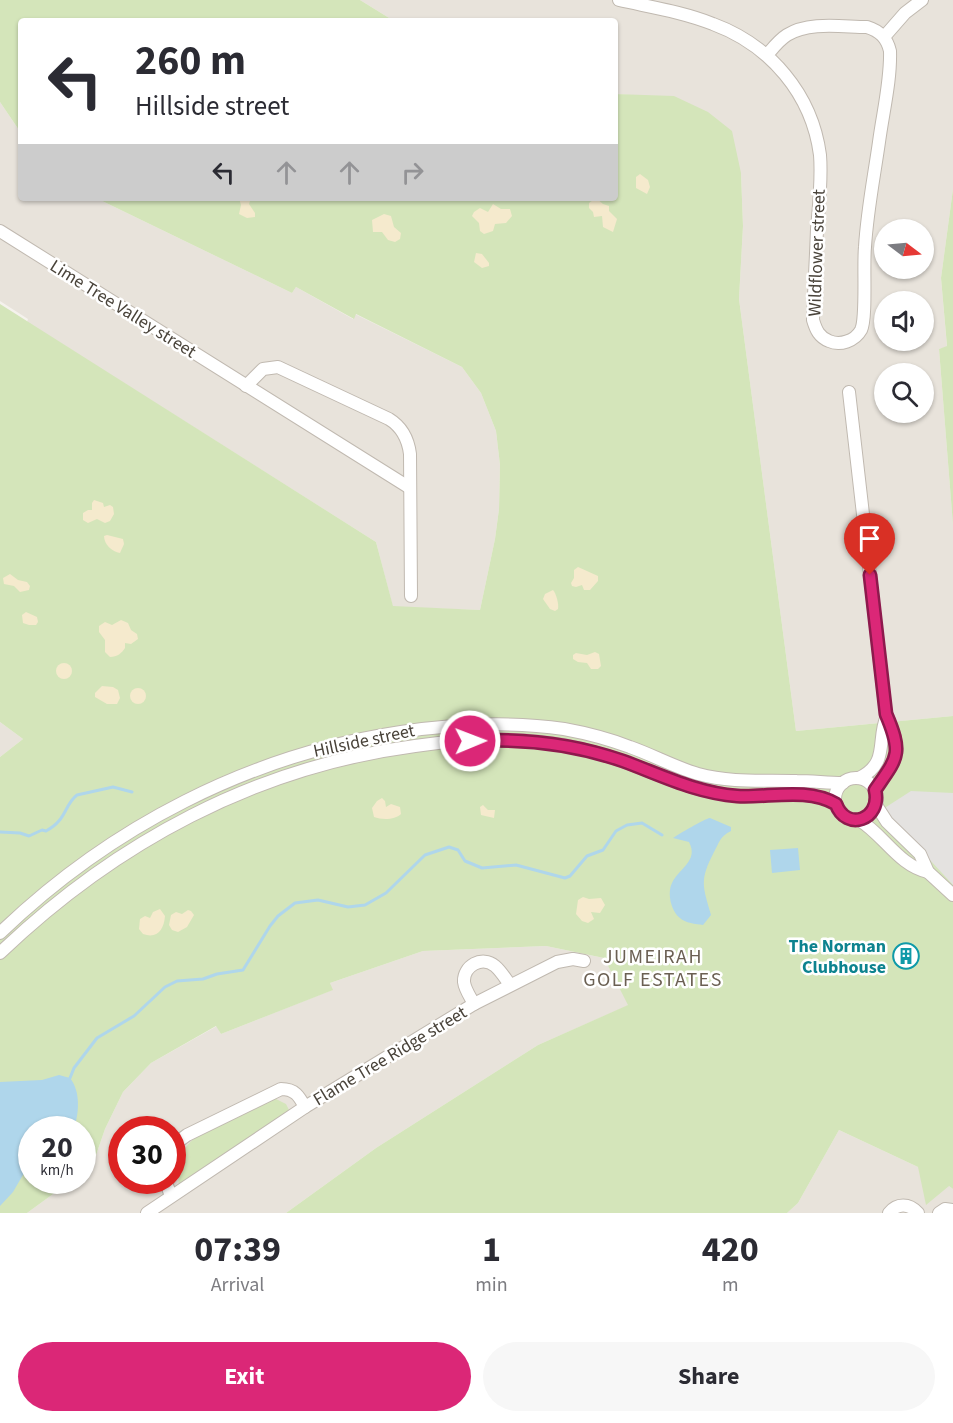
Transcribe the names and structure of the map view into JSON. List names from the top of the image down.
{
  "streets": {
    "street": [
      "Wildflower street",
      "Lime Tree Valley street",
      "Hillside street",
      "Flame Tree Ridge street"
    ]
  },
  "districts": ["JUMEIRAH GOLF ESTATES"],
  "places": {
    "building": ["The Norman Clubhouse"]
  },
  "north": "right",
  "page": {
    "turn": ["260 m", "Hillside street"],
    "speed": "20 km/h",
    "limit": "30",
    "eta": [
      "07:39",
      "Arrival",
      "1",
      "min",
      "420",
      "m"
    ],
    "buttons": ["Exit", "Share"]
  }
}
